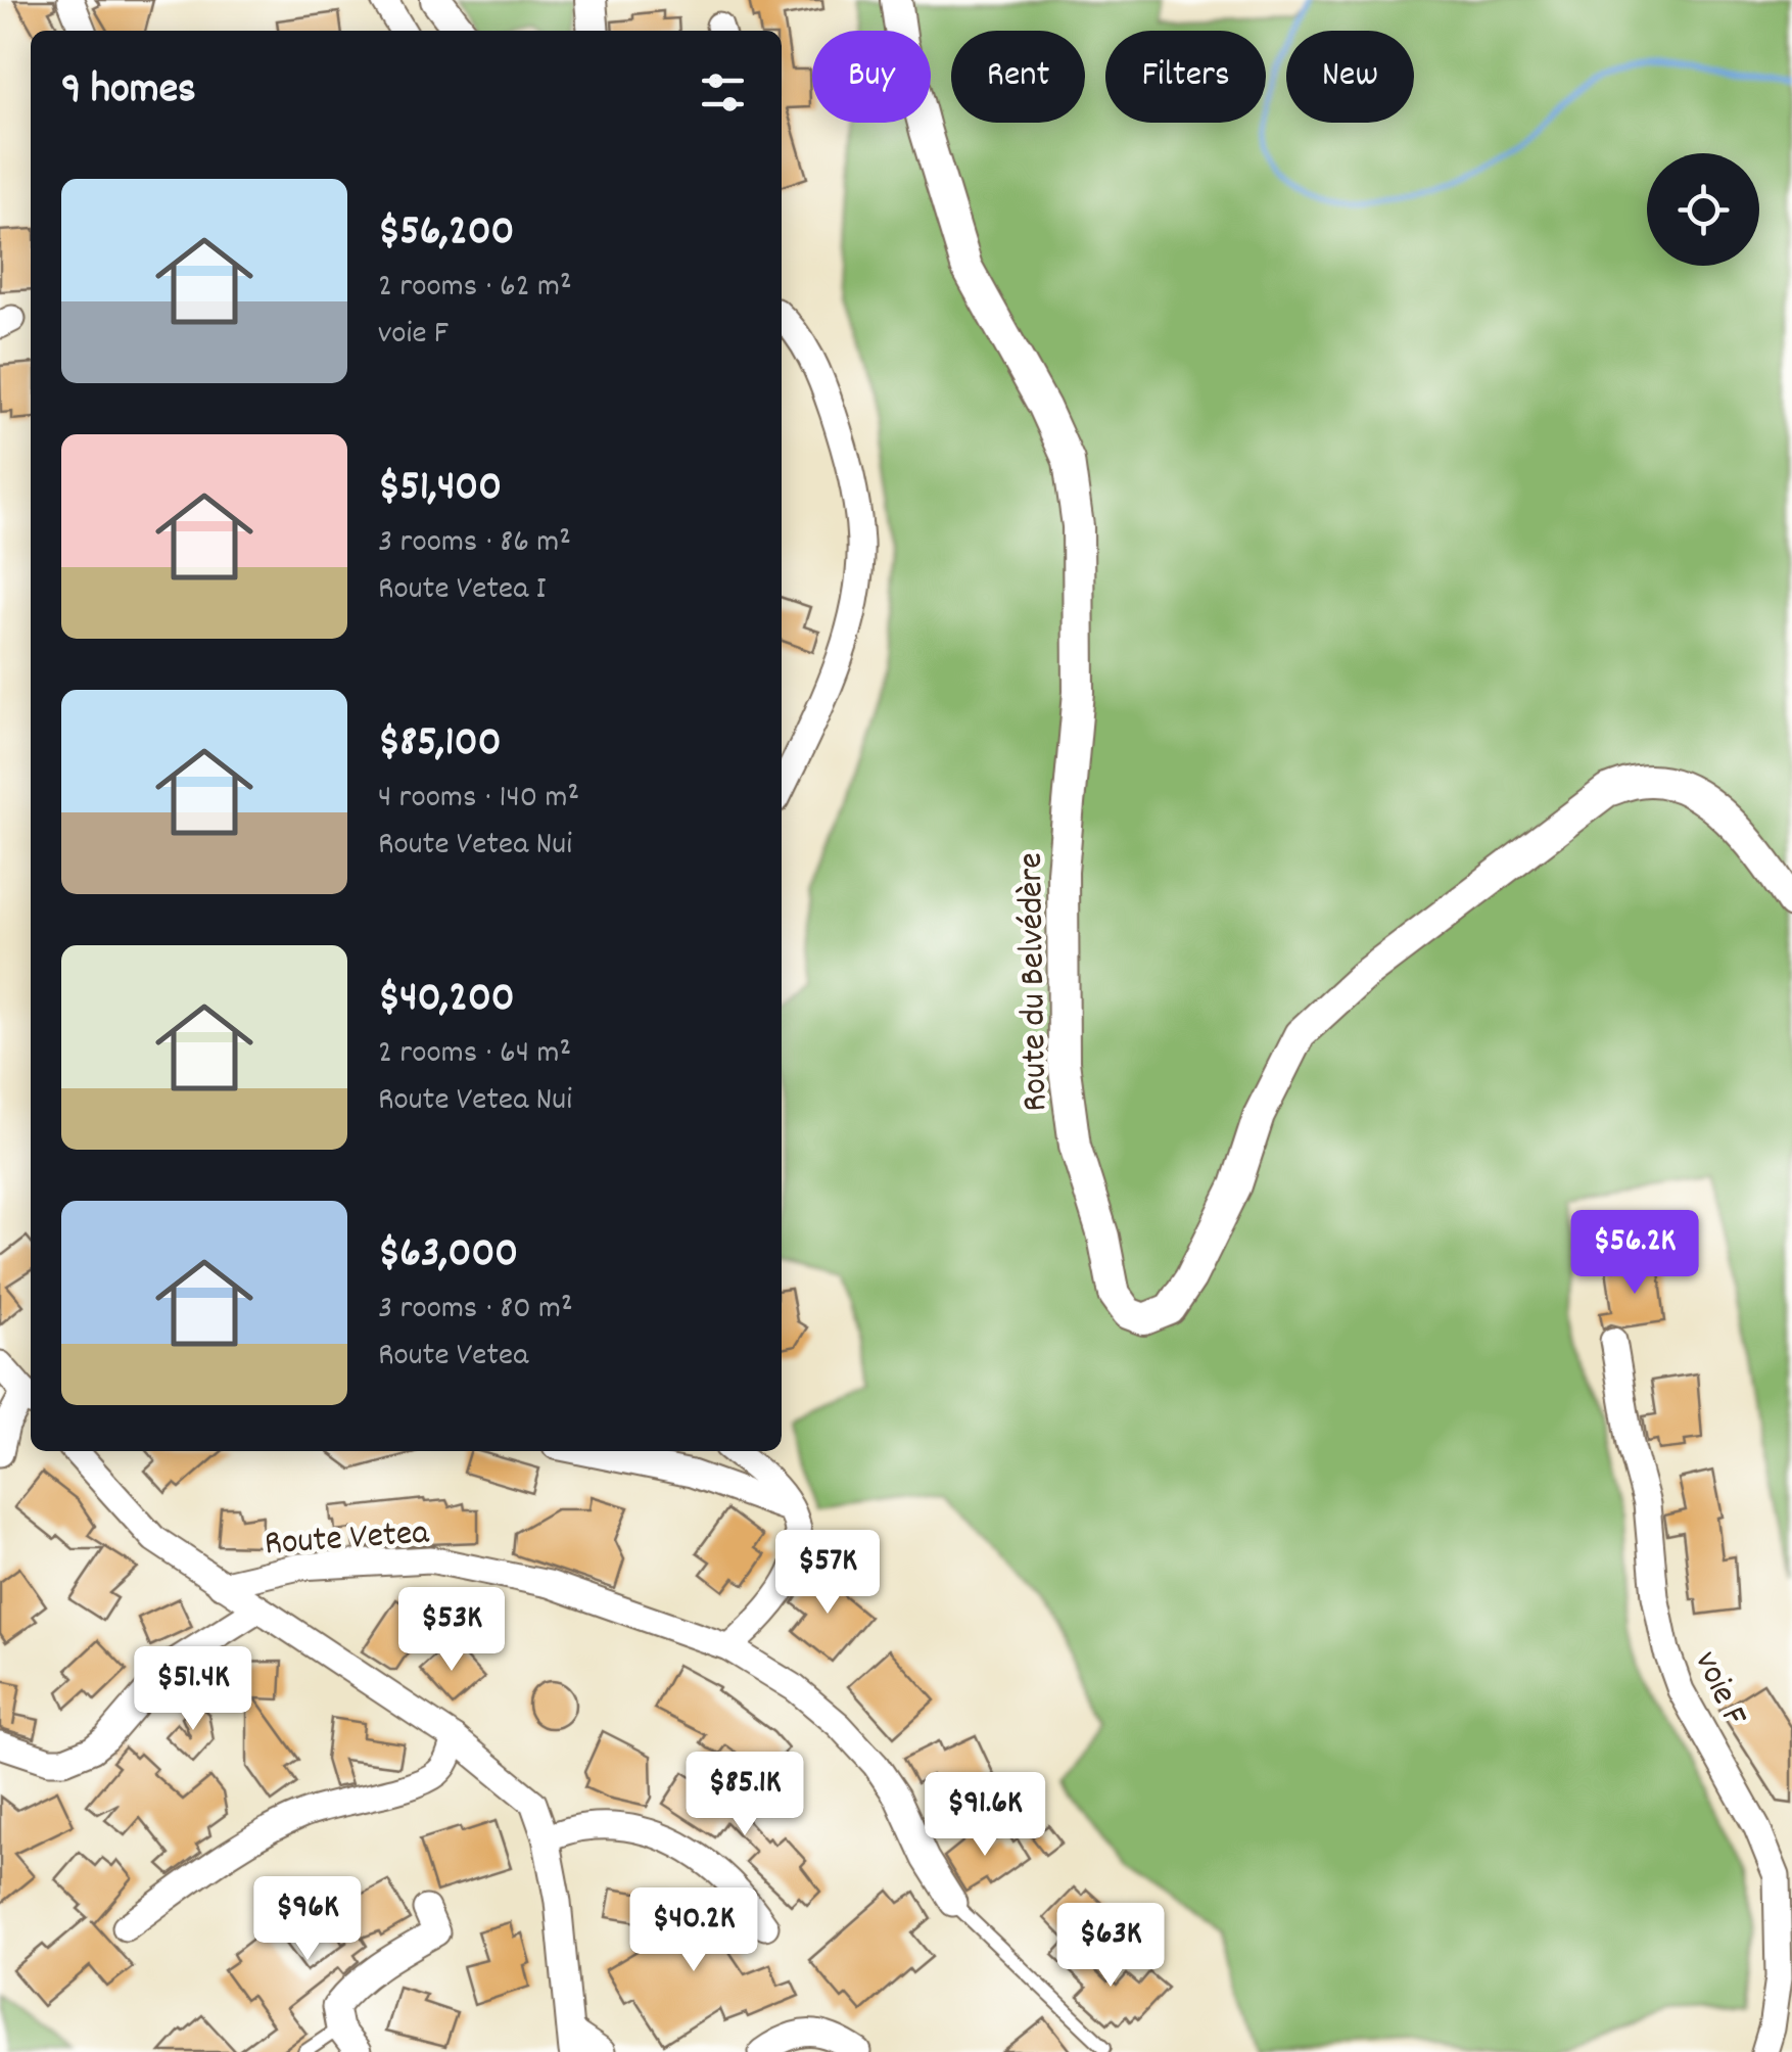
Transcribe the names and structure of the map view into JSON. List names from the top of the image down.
{
  "streets": {
    "street": ["Route du Belvédère", "Route Vetea", "voie F"]
  },
  "page": {
    "chip": [
      "Buy",
      "Rent",
      "Filters",
      "New"
    ],
    "heading": "9 homes",
    "list": [
      {
        "name": "$56,200",
        "note": "2 rooms · 62 m² · voie F"
      },
      {
        "name": "$51,400",
        "note": "3 rooms · 86 m² · Route Vetea I"
      },
      {
        "name": "$85,100",
        "note": "4 rooms · 140 m² · Route Vetea Nui"
      },
      {
        "name": "$40,200",
        "note": "2 rooms · 64 m² · Route Vetea Nui"
      },
      {
        "name": "$63,000",
        "note": "3 rooms · 80 m² · Route Vetea"
      }
    ],
    "price": [
      "$56.2K",
      "$57K",
      "$53K",
      "$51.4K",
      "$85.1K",
      "$91.6K",
      "$96K",
      "$40.2K",
      "$63K"
    ]
  }
}
